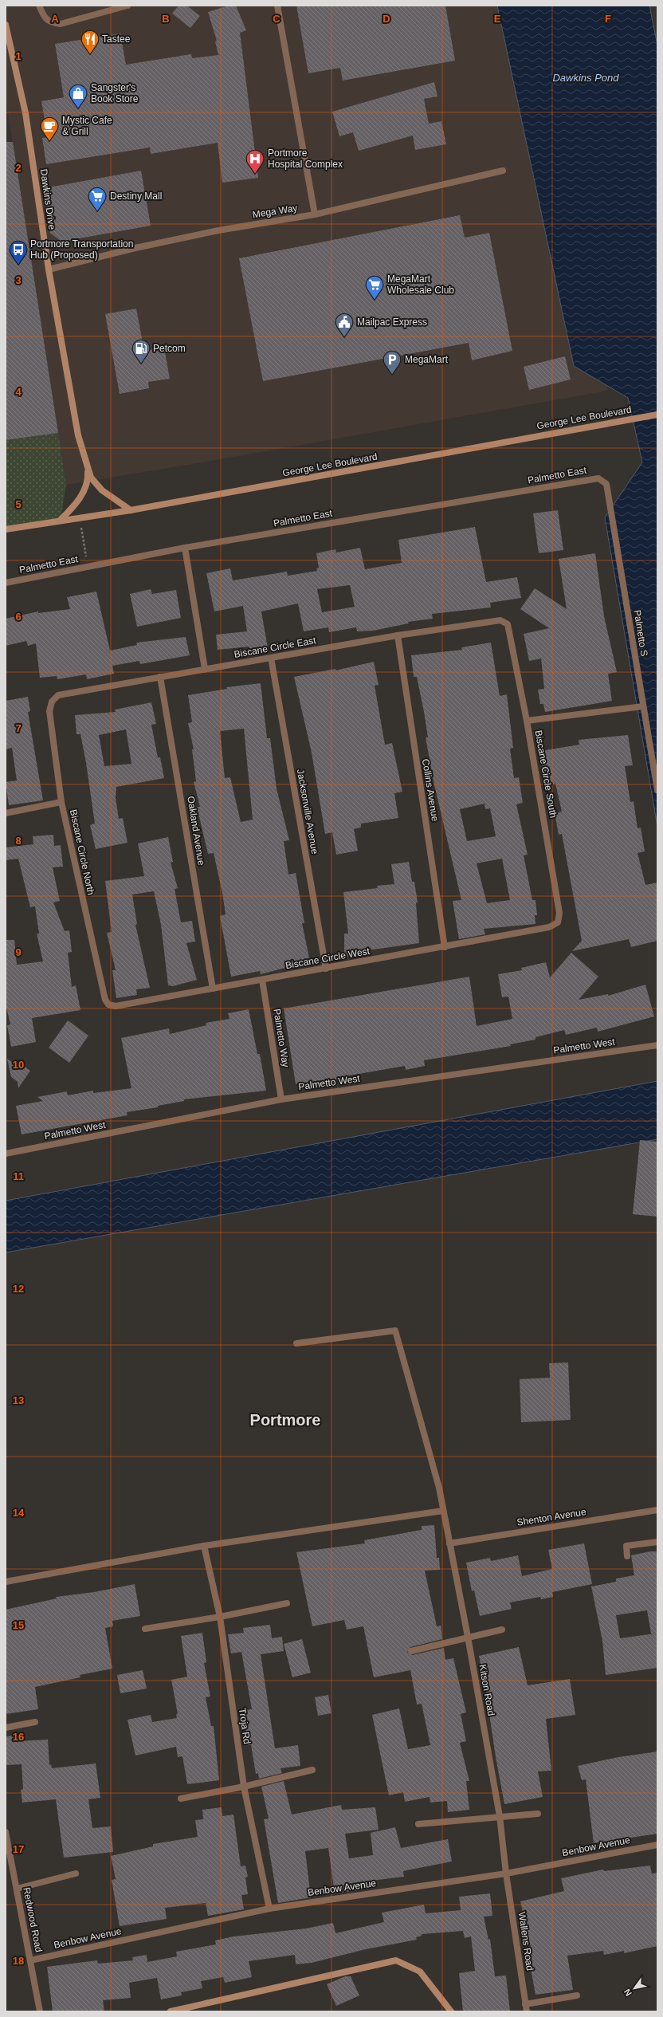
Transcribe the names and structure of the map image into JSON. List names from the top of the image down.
{
  "streets": {
    "main road": ["Dawkins Drive", "George Lee Boulevard"],
    "street": [
      "Mega Way",
      "Palmetto East",
      "Palmetto S",
      "Biscane Circle East",
      "Biscane Circle South",
      "Collins Avenue",
      "Jacksonville Avenue",
      "Oakland Avenue",
      "Biscane Circle North",
      "Biscane Circle West",
      "Palmetto Way",
      "Palmetto West",
      "Shenton Avenue",
      "Kitson Road",
      "Troja Rd",
      "Benbow Avenue",
      "Redwood Road",
      "Wallens Road"
    ]
  },
  "crossings": [
    ["Dawkins Drive", "Mega Way"],
    ["Dawkins Drive", "George Lee Boulevard"],
    ["Palmetto East", "Palmetto S"],
    ["Biscane Circle East", "Biscane Circle South"],
    ["Biscane Circle East", "Collins Avenue"],
    ["Biscane Circle East", "Jacksonville Avenue"],
    ["Biscane Circle East", "Oakland Avenue"],
    ["Biscane Circle East", "Biscane Circle North"],
    ["Biscane Circle South", "Biscane Circle West"],
    ["Collins Avenue", "Biscane Circle West"],
    ["Jacksonville Avenue", "Biscane Circle West"],
    ["Oakland Avenue", "Biscane Circle West"],
    ["Biscane Circle North", "Biscane Circle West"],
    ["Biscane Circle West", "Palmetto Way"],
    ["Palmetto Way", "Palmetto West"],
    ["Shenton Avenue", "Kitson Road"],
    ["Kitson Road", "Benbow Avenue"],
    ["Kitson Road", "Wallens Road"],
    ["Troja Rd", "Benbow Avenue"],
    ["Benbow Avenue", "Redwood Road"],
    ["Benbow Avenue", "Wallens Road"]
  ],
  "districts": ["Portmore"],
  "water": ["Dawkins Pond"],
  "places": {
    "restaurant": ["Tastee"],
    "shop": ["Sangster's Book Store"],
    "cafe": ["Mystic Cafe & Grill"],
    "hospital": ["Portmore Hospital Complex"],
    "supermarket": ["Destiny Mall", "MegaMart Wholesale Club"],
    "bus stop": ["Portmore Transportation Hub (Proposed)"],
    "public building": ["Mailpac Express"],
    "fuel station": ["Petcom"],
    "parking": ["MegaMart"]
  },
  "north": "bottom left",
  "grid": {
    "columns": [
      "A",
      "B",
      "C",
      "D",
      "E",
      "F"
    ],
    "rows": [
      "1",
      "2",
      "3",
      "4",
      "5",
      "6",
      "7",
      "8",
      "9",
      "10",
      "11",
      "12",
      "13",
      "14",
      "15",
      "16",
      "17",
      "18"
    ]
  }
}
